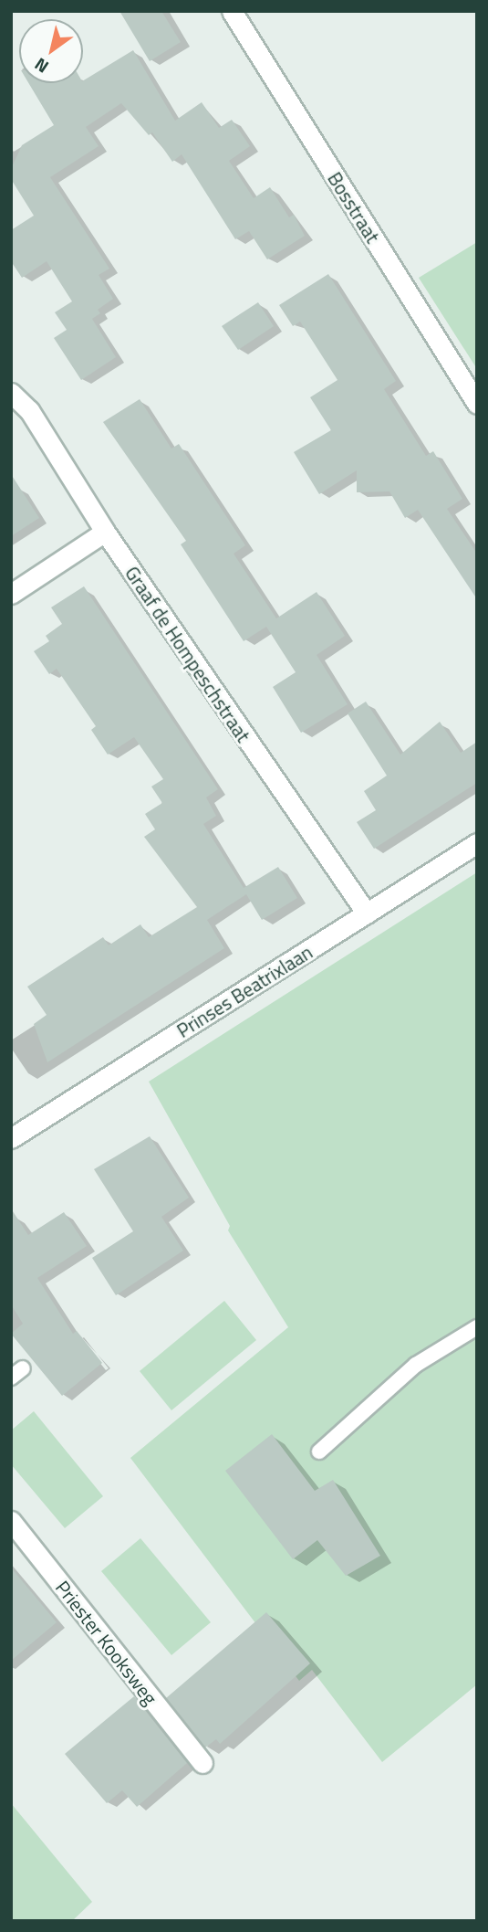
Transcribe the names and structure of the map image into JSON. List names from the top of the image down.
{
  "streets": {
    "street": [
      "Bosstraat",
      "Graaf de Hompeschstraat",
      "Prinses Beatrixlaan",
      "Priester Kooksweg"
    ]
  },
  "crossings": [
    ["Graaf de Hompeschstraat", "Prinses Beatrixlaan"]
  ],
  "north": "bottom left"
}
